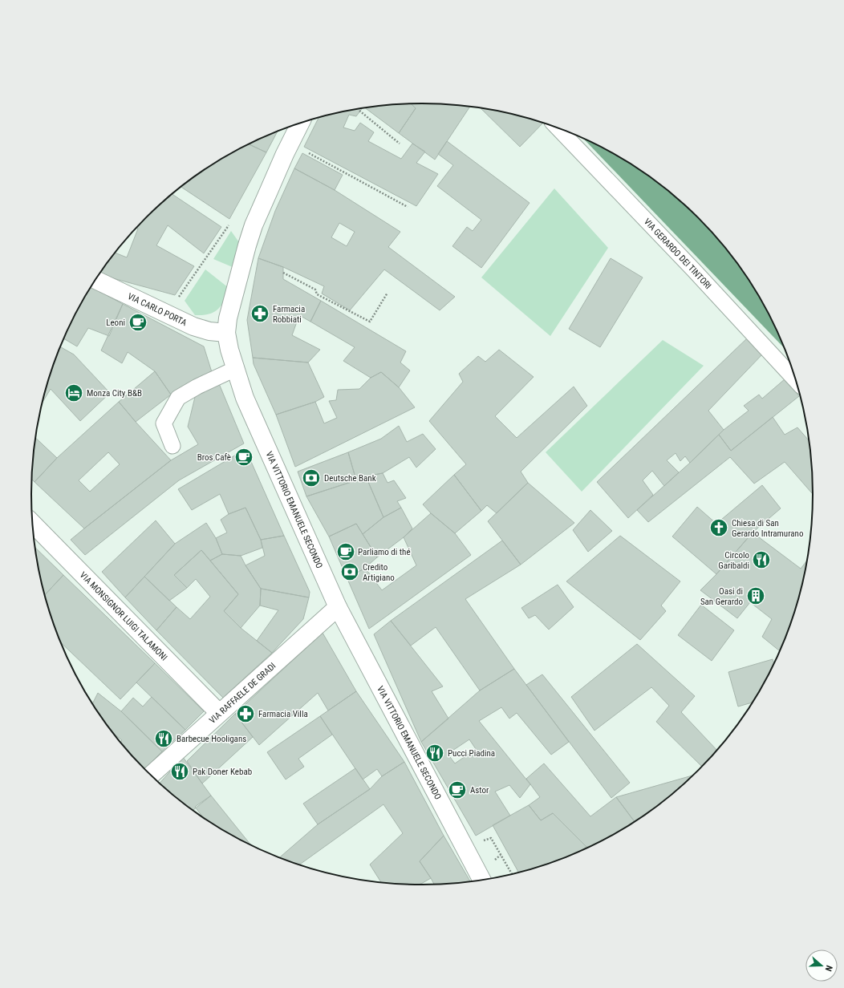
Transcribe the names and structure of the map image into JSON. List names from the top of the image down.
{
  "streets": {
    "street": [
      "VIA GERARDO DEI TINTORI",
      "VIA CARLO PORTA",
      "VIA VITTORIO EMANUELE SECONDO",
      "VIA MONSIGNOR LUIGI TALAMONI",
      "VIA RAFFAELE DE GRADI"
    ]
  },
  "crossings": [
    ["VIA CARLO PORTA", "VIA VITTORIO EMANUELE SECONDO"],
    ["VIA VITTORIO EMANUELE SECONDO", "VIA RAFFAELE DE GRADI"],
    ["VIA MONSIGNOR LUIGI TALAMONI", "VIA RAFFAELE DE GRADI"]
  ],
  "places": {
    "pharmacy": ["Farmacia Robbiati", "Farmacia Villa"],
    "cafe": [
      "Leoni",
      "Bros Cafè",
      "Parliamo di thé",
      "Astor"
    ],
    "hotel": ["Monza City B&B"],
    "bank": ["Deutsche Bank", "Credito Artigiano"],
    "church": ["Chiesa di San Gerardo Intramurano"],
    "restaurant": [
      "Circolo Garibaldi",
      "Barbecue Hooligans",
      "Pucci Piadina",
      "Pak Doner Kebab"
    ],
    "building": ["Oasi di San Gerardo"]
  },
  "north": "right"
}
